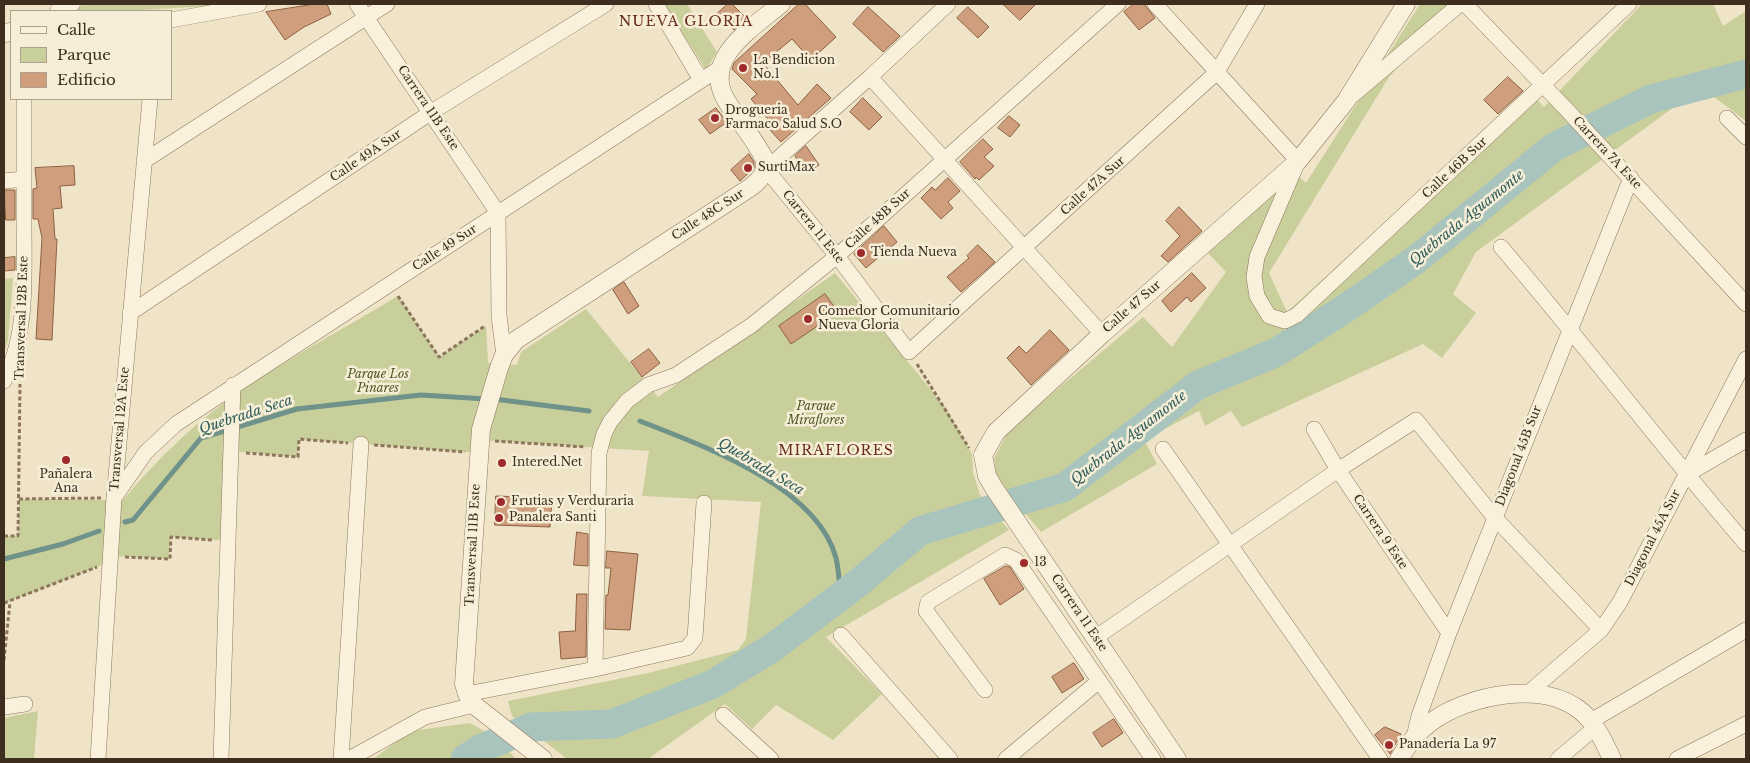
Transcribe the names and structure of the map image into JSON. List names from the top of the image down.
{
  "streets": {
    "street": [
      "Carrera 11B Este",
      "Carrera 7A Este",
      "Calle 49A Sur",
      "Calle 46B Sur",
      "Calle 47A Sur",
      "Calle 48C Sur",
      "Calle 48B Sur",
      "Carrera 11 Este",
      "Calle 49 Sur",
      "Calle 47 Sur",
      "Transversal 12B Este",
      "Transversal 12A Este",
      "Diagonal 45B Sur",
      "Carrera 9 Este",
      "Diagonal 45A Sur",
      "Transversal 11B Este"
    ]
  },
  "crossings": [
    ["Carrera 11B Este", "Calle 49A Sur"],
    ["Carrera 11B Este", "Calle 49 Sur"],
    ["Carrera 11B Este", "Transversal 11B Este"],
    ["Carrera 7A Este", "Calle 46B Sur"],
    ["Carrera 7A Este", "Diagonal 45B Sur"],
    ["Calle 49A Sur", "Transversal 12A Este"],
    ["Calle 46B Sur", "Calle 47 Sur"],
    ["Calle 47A Sur", "Carrera 11 Este"],
    ["Calle 48C Sur", "Carrera 11 Este"],
    ["Calle 48C Sur", "Transversal 11B Este"],
    ["Calle 48B Sur", "Carrera 11 Este"],
    ["Carrera 11 Este", "Calle 49 Sur"],
    ["Carrera 11 Este", "Calle 47 Sur"],
    ["Calle 49 Sur", "Transversal 12A Este"],
    ["Calle 49 Sur", "Transversal 11B Este"],
    ["Diagonal 45B Sur", "Carrera 9 Este"]
  ],
  "districts": ["NUEVA GLORIA", "MIRAFLORES"],
  "water": ["Quebrada Aguamonte", "Quebrada Seca"],
  "parks": ["Parque Los Pinares", "Parque Miraflores"],
  "places": [
    "La Bendicion No.1",
    "Drogueria Farmaco Salud S.O",
    "SurtiMax",
    "Tienda Nueva",
    "Comedor Comunitario Nueva Gloria",
    "Pañalera Ana",
    "Intered.Net",
    "Frutias y Verduraria",
    "Panalera Santi",
    "13",
    "Panadería La 97"
  ],
  "legend": ["Calle", "Parque", "Edificio"]
}
